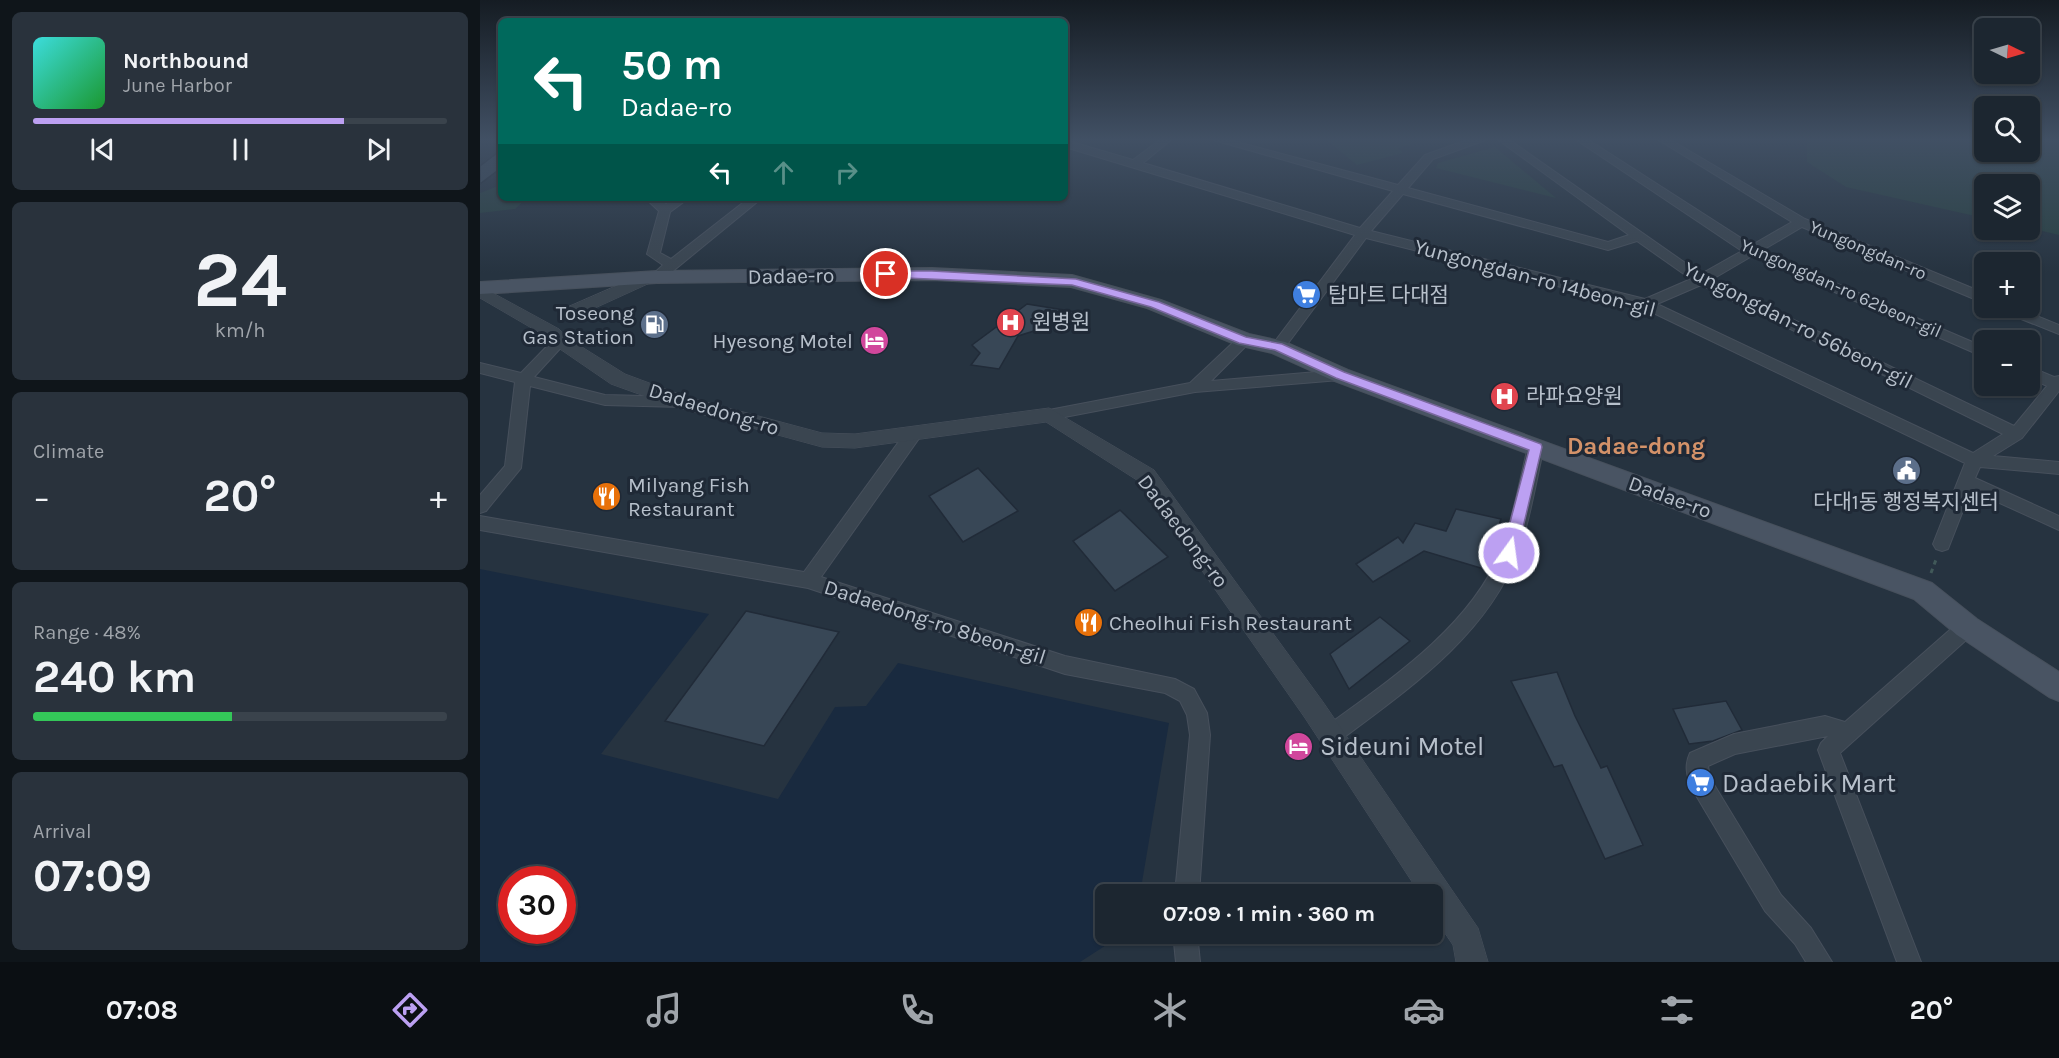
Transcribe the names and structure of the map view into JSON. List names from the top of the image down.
{
  "streets": {
    "main road": ["Dadae-ro"],
    "street": [
      "Yungongdan-ro",
      "Yungongdan-ro 14beon-gil",
      "Yungongdan-ro 62beon-gil",
      "Yungongdan-ro 56beon-gil",
      "Dadaedong-ro",
      "Dadaedong-ro 8beon-gil"
    ]
  },
  "crossings": [
    ["Dadae-ro", "Dadaedong-ro"]
  ],
  "districts": ["Dadae-dong"],
  "places": {
    "supermarket": ["탑마트 다대점", "Dadaebik Mart"],
    "hospital": ["원병원", "라파요양원"],
    "fuel station": ["Toseong Gas Station"],
    "hotel": ["Hyesong Motel", "Sideuni Motel"],
    "public building": ["다대1동 행정복지센터"],
    "restaurant": ["Milyang Fish Restaurant", "Cheolhui Fish Restaurant"]
  },
  "north": "right",
  "page": {
    "map_buttons": ["+", "−"],
    "turn": ["50 m", "Dadae-ro"],
    "song": ["Northbound", "June Harbor"],
    "tile": [
      ["24", "km/h"],
      "Climate",
      ["Range · 48%", "240 km"],
      ["Arrival", "07:09"]
    ],
    "heat": ["−", "20°", "+"],
    "limit": "30",
    "trip": "07:09 · 1 min · 360 m",
    "tabs": ["07:08", "20°"]
  }
}
